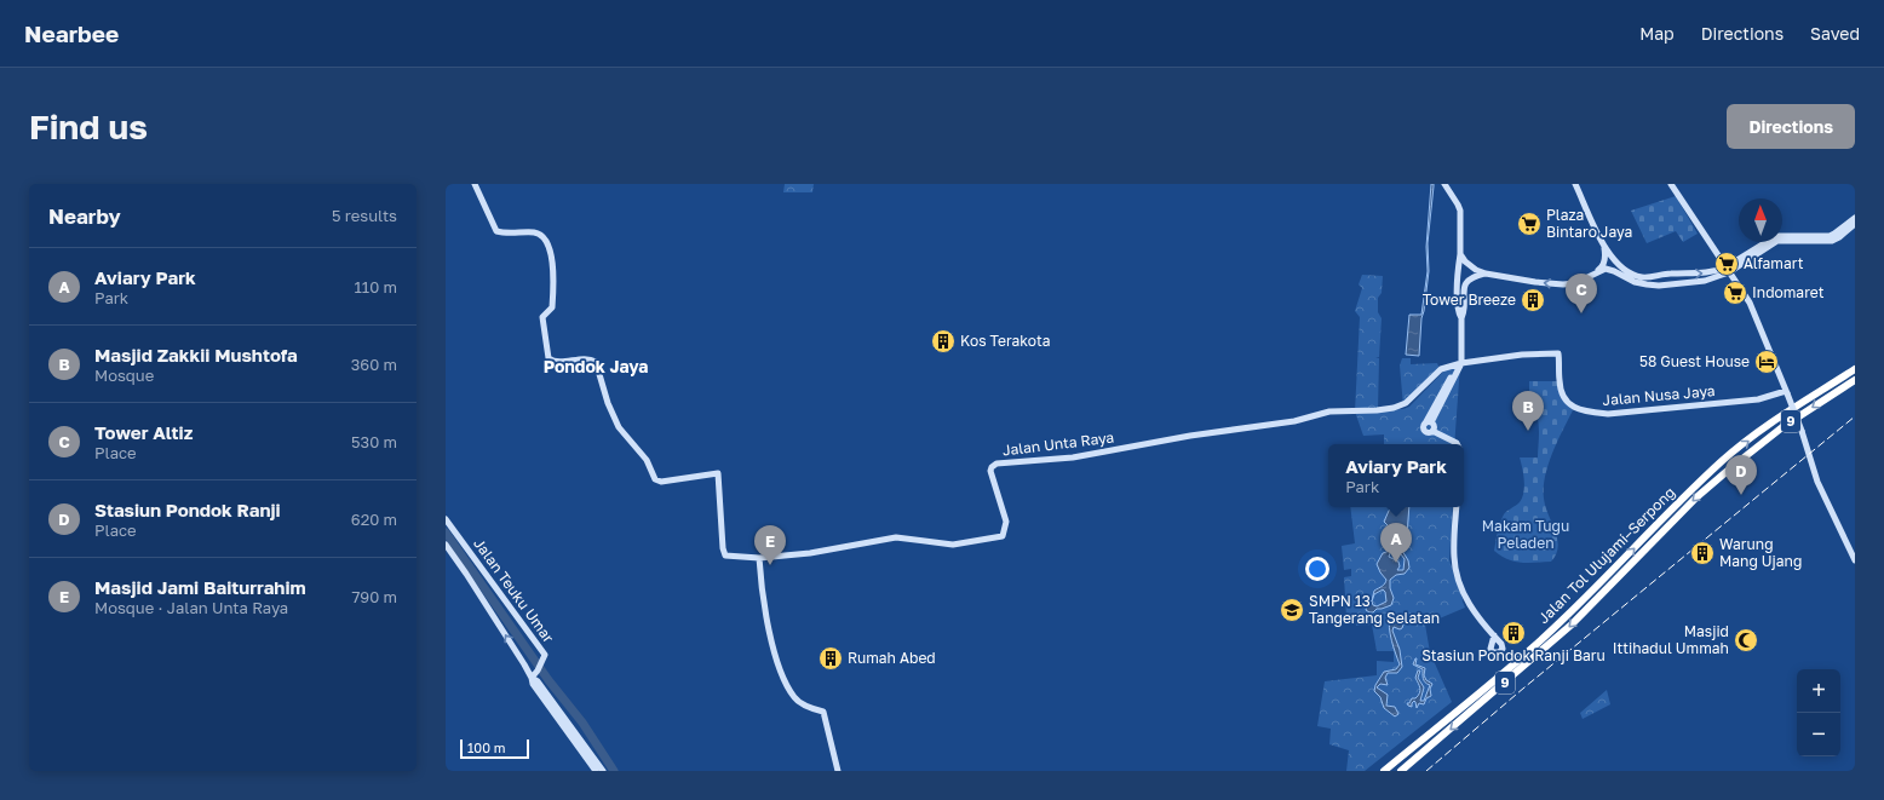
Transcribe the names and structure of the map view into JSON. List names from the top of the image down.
{
  "streets": {
    "highway": ["9", "Jalan Tol Ulujami–Serpong"],
    "street": ["Jalan Nusa Jaya", "Jalan Unta Raya", "Jalan Teuku Umar"]
  },
  "crossings": [
    ["Jalan Nusa Jaya", "Jalan Unta Raya"]
  ],
  "districts": ["Pondok Jaya"],
  "parks": ["Makam Tugu Peladen"],
  "places": {
    "supermarket": ["Plaza Bintaro Jaya", "Alfamart", "Indomaret"],
    "building": [
      "Tower Breeze",
      "Kos Terakota",
      "Warung Mang Ujang",
      "Stasiun Pondok Ranji Baru",
      "Rumah Abed"
    ],
    "hotel": ["58 Guest House"],
    "school or university": ["SMPN 13 Tangerang Selatan"],
    "mosque": ["Masjid Ittihadul Ummah"]
  },
  "scale_bar": "100 m",
  "north": "top",
  "page": {
    "header": "Nearbee",
    "nav": ["Map", "Directions", "Saved"],
    "buttons": "Directions",
    "title": "Find us",
    "heading": ["Nearby", "5 results"],
    "list": [
      {
        "mark": "A",
        "name": "Aviary Park",
        "note": "Park",
        "value": "110 m"
      },
      {
        "mark": "B",
        "name": "Masjid Zakkii Mushtofa",
        "note": "Mosque",
        "value": "360 m"
      },
      {
        "mark": "C",
        "name": "Tower Altiz",
        "note": "Place",
        "value": "530 m"
      },
      {
        "mark": "D",
        "name": "Stasiun Pondok Ranji",
        "note": "Place",
        "value": "620 m"
      },
      {
        "mark": "E",
        "name": "Masjid Jami Baiturrahim",
        "note": "Mosque · Jalan Unta Raya",
        "value": "790 m"
      }
    ],
    "pins": [
      "C",
      "B",
      "D",
      "A",
      "E"
    ],
    "popup": ["Aviary Park", "Park"],
    "map_buttons": ["+", "−"],
    "scale": "100 m"
  }
}
